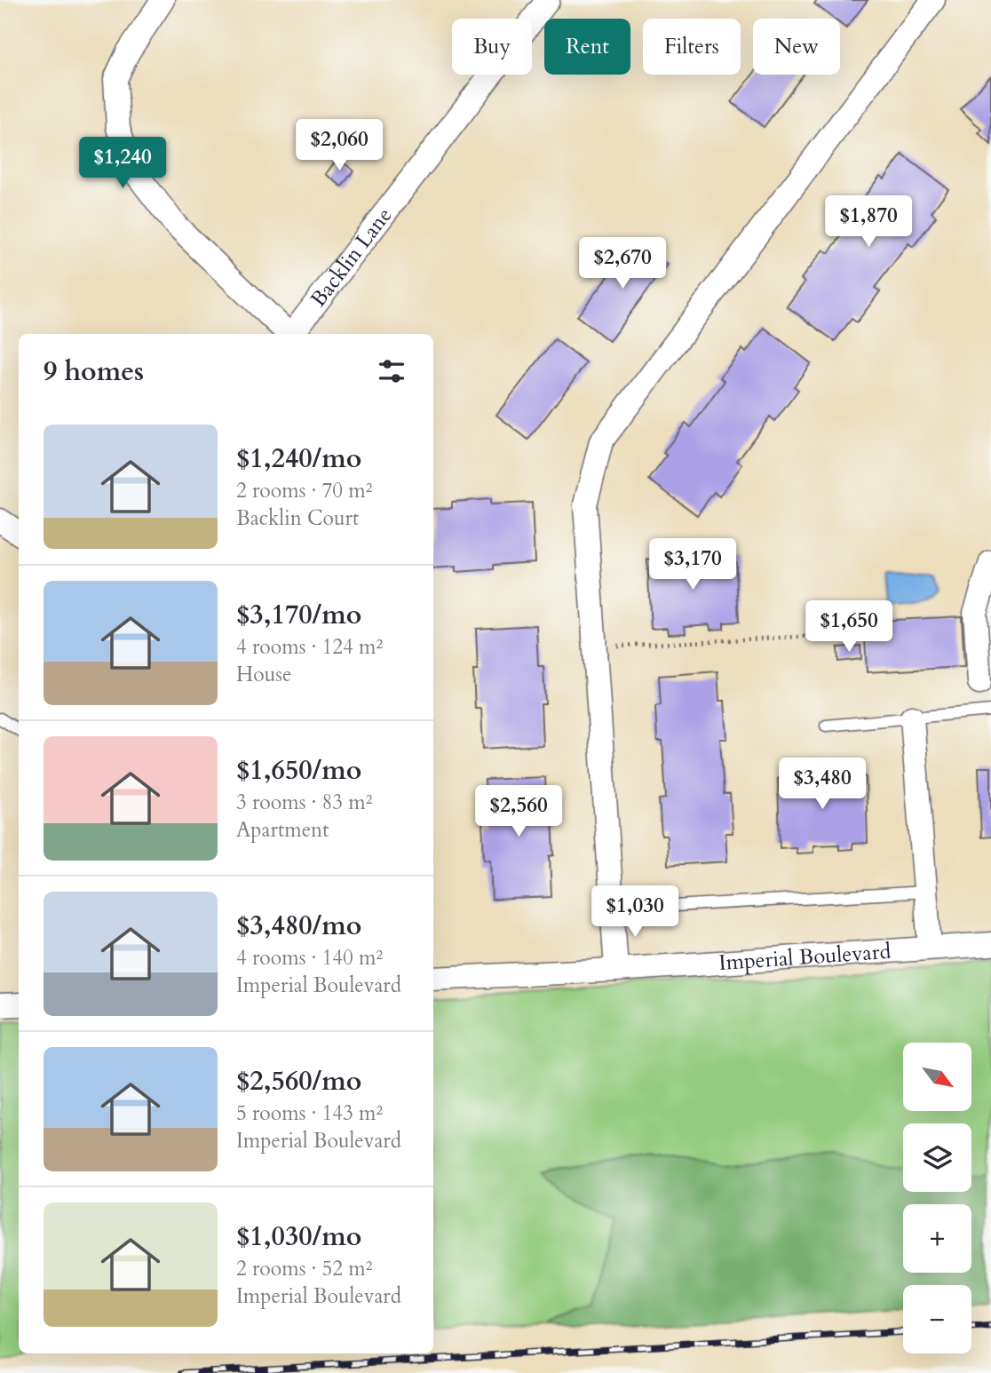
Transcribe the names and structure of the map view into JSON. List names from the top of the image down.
{
  "streets": {
    "street": ["Backlin Lane", "Imperial Boulevard"]
  },
  "north": "bottom right",
  "page": {
    "chip": [
      "Buy",
      "Rent",
      "Filters",
      "New"
    ],
    "price": [
      "$2,060",
      "$1,240",
      "$1,870",
      "$2,670",
      "$3,170",
      "$1,650",
      "$3,480",
      "$2,560",
      "$1,030"
    ],
    "heading": "9 homes",
    "list": [
      {
        "name": "$1,240/mo",
        "note": "2 rooms · 70 m² · Backlin Court"
      },
      {
        "name": "$3,170/mo",
        "note": "4 rooms · 124 m² · House"
      },
      {
        "name": "$1,650/mo",
        "note": "3 rooms · 83 m² · Apartment"
      },
      {
        "name": "$3,480/mo",
        "note": "4 rooms · 140 m² · Imperial Boulevard"
      },
      {
        "name": "$2,560/mo",
        "note": "5 rooms · 143 m² · Imperial Boulevard"
      },
      {
        "name": "$1,030/mo",
        "note": "2 rooms · 52 m² · Imperial Boulevard"
      }
    ],
    "map_buttons": ["+", "−"]
  }
}
